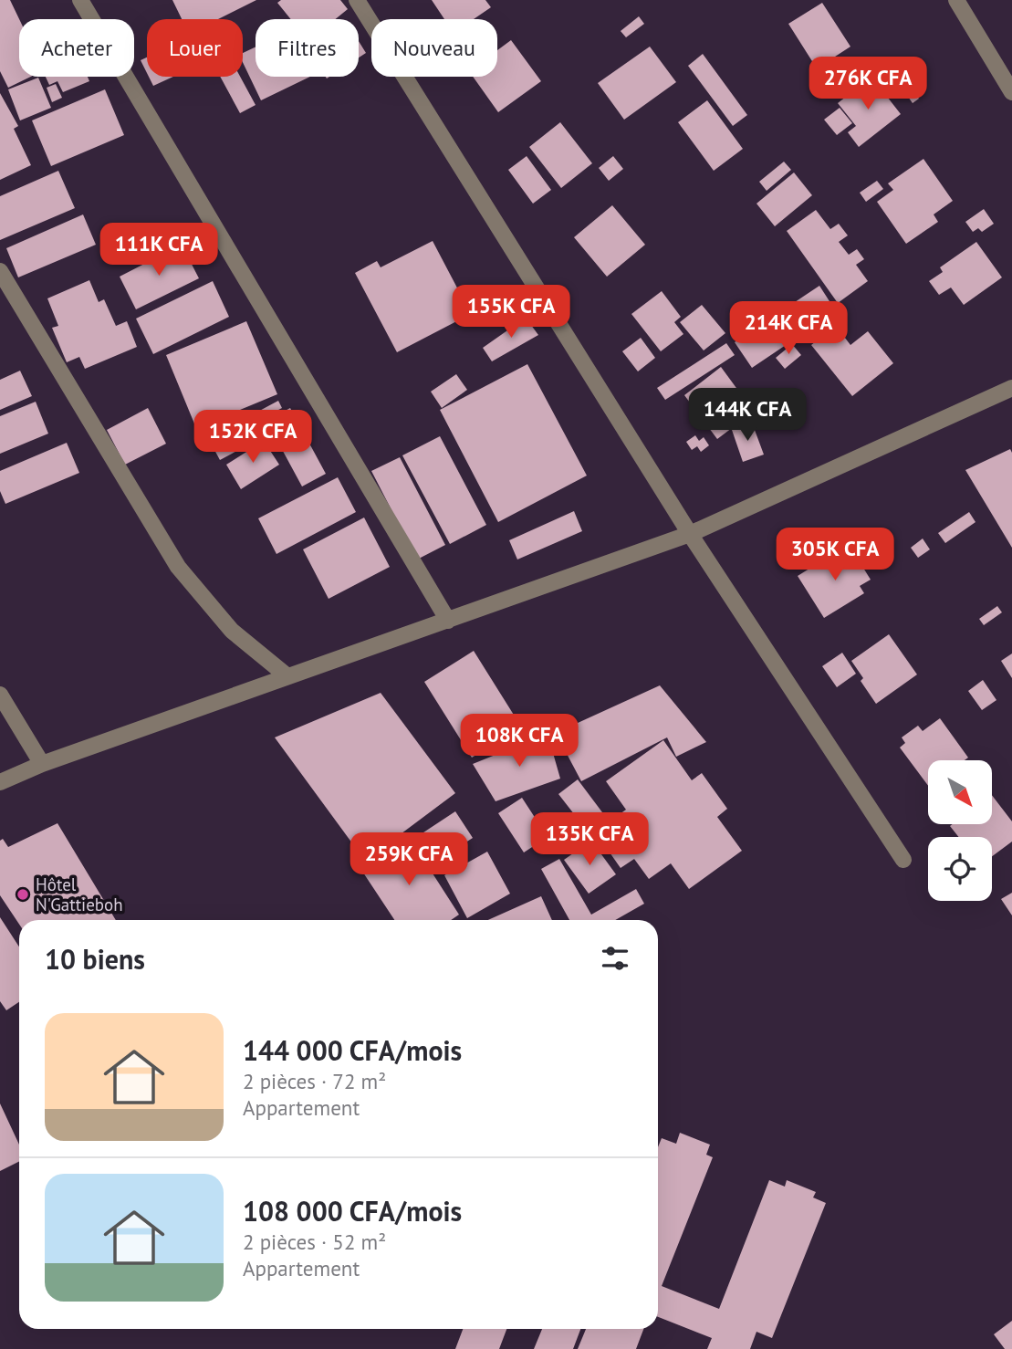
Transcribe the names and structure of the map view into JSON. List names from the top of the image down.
{
  "places": ["Hôtel N'Gattieboh"],
  "north": "bottom right",
  "page": {
    "chip": [
      "Acheter",
      "Louer",
      "Filtres",
      "Nouveau"
    ],
    "price": [
      "276K CFA",
      "111K CFA",
      "155K CFA",
      "214K CFA",
      "144K CFA",
      "152K CFA",
      "305K CFA",
      "108K CFA",
      "135K CFA",
      "259K CFA"
    ],
    "heading": "10 biens",
    "list": [
      {
        "name": "144 000 CFA/mois",
        "note": "2 pièces · 72 m² · Appartement"
      },
      {
        "name": "108 000 CFA/mois",
        "note": "2 pièces · 52 m² · Appartement"
      }
    ]
  }
}
